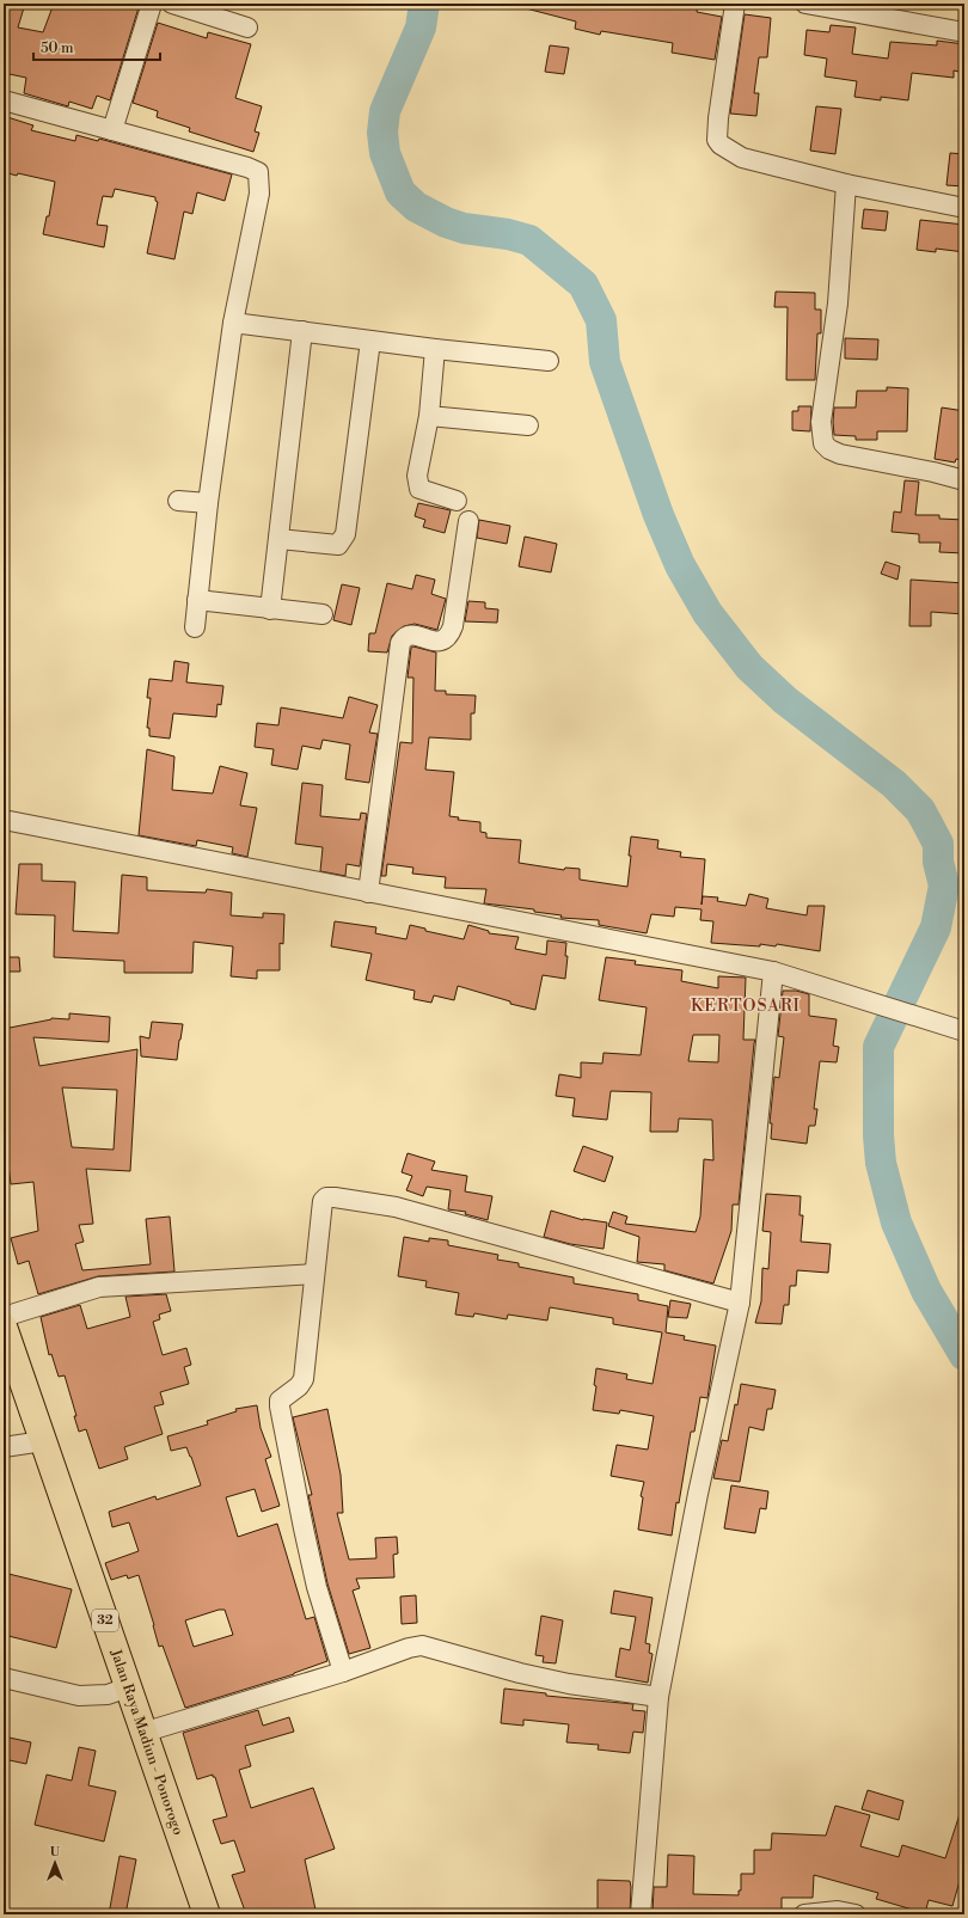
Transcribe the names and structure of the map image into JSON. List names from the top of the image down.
{
  "streets": {
    "highway": ["32", "Jalan Raya Madiun - Ponorogo"]
  },
  "districts": ["KERTOSARI"],
  "scale_bar": "50 m",
  "north": "top"
}
